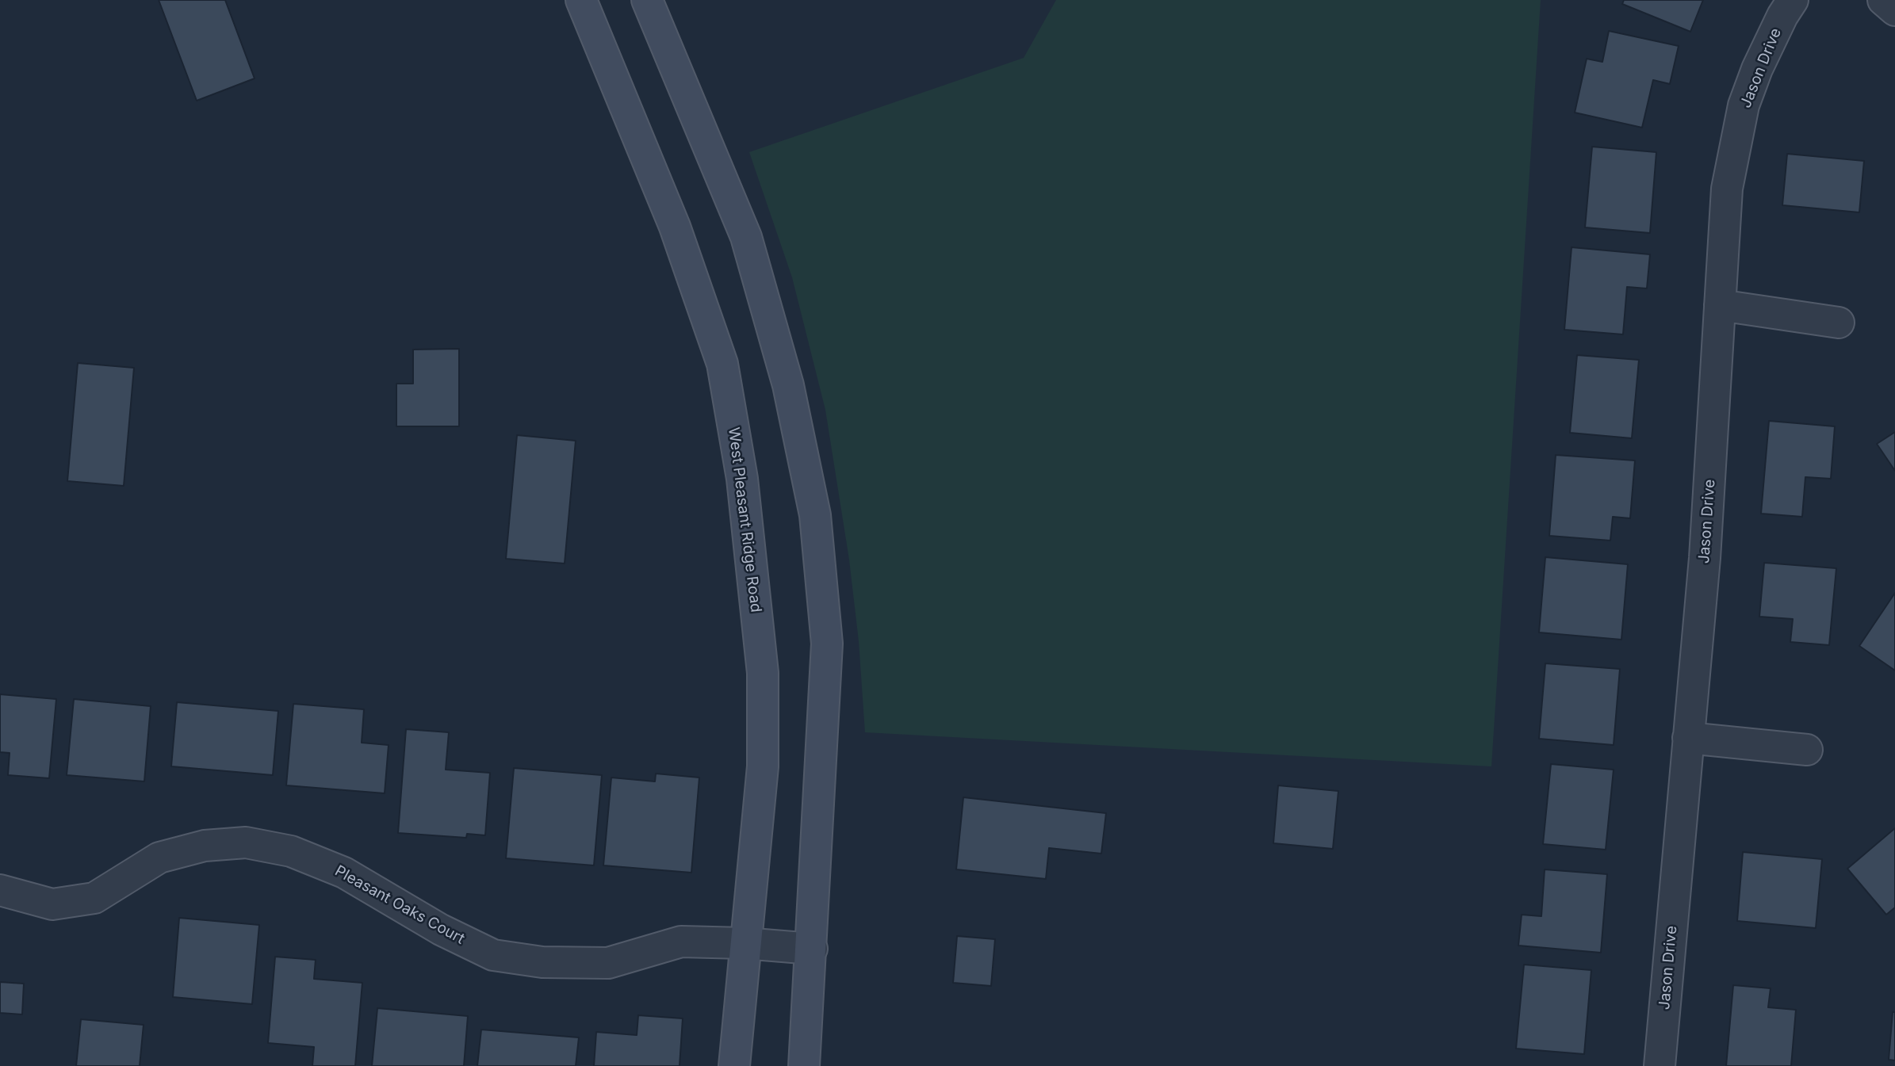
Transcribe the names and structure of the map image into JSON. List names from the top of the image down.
{
  "streets": {
    "main road": ["West Pleasant Ridge Road"],
    "street": ["Jason Drive", "Pleasant Oaks Court"]
  },
  "crossings": [
    ["West Pleasant Ridge Road", "Pleasant Oaks Court"]
  ]
}
